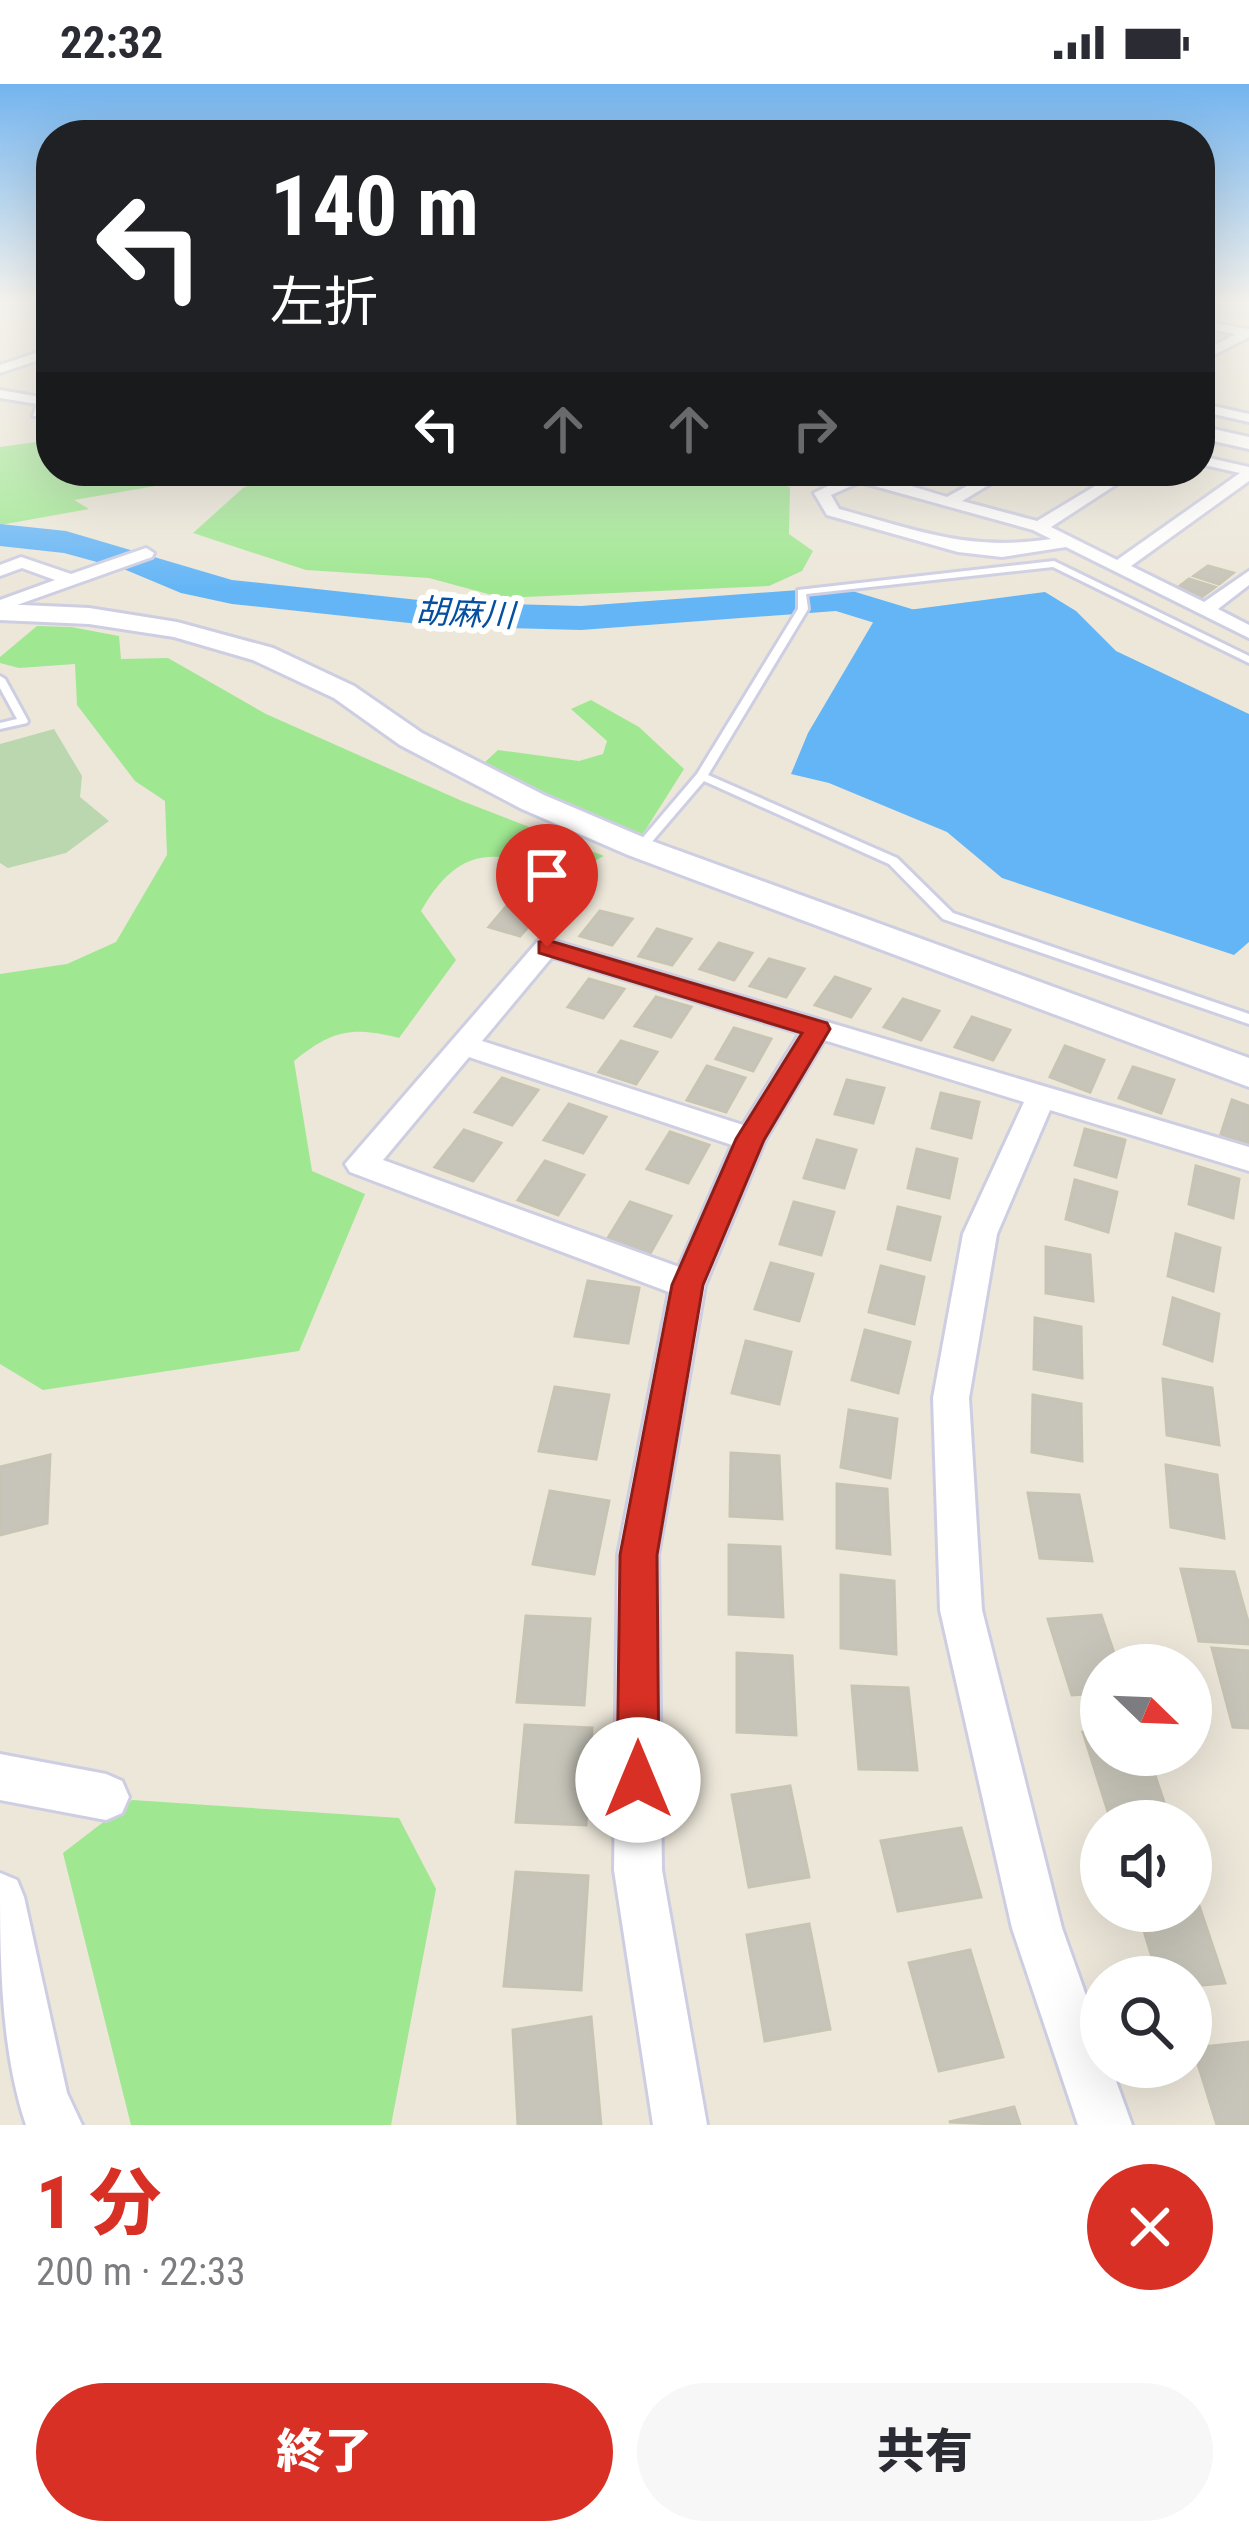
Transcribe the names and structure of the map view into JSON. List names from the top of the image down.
{
  "water": ["胡麻川"],
  "north": "bottom right",
  "page": {
    "status": "22:32",
    "turn": ["140 m", "左折"],
    "heading": ["1 分", "200 m · 22:33"],
    "buttons": ["終了", "共有"]
  }
}
